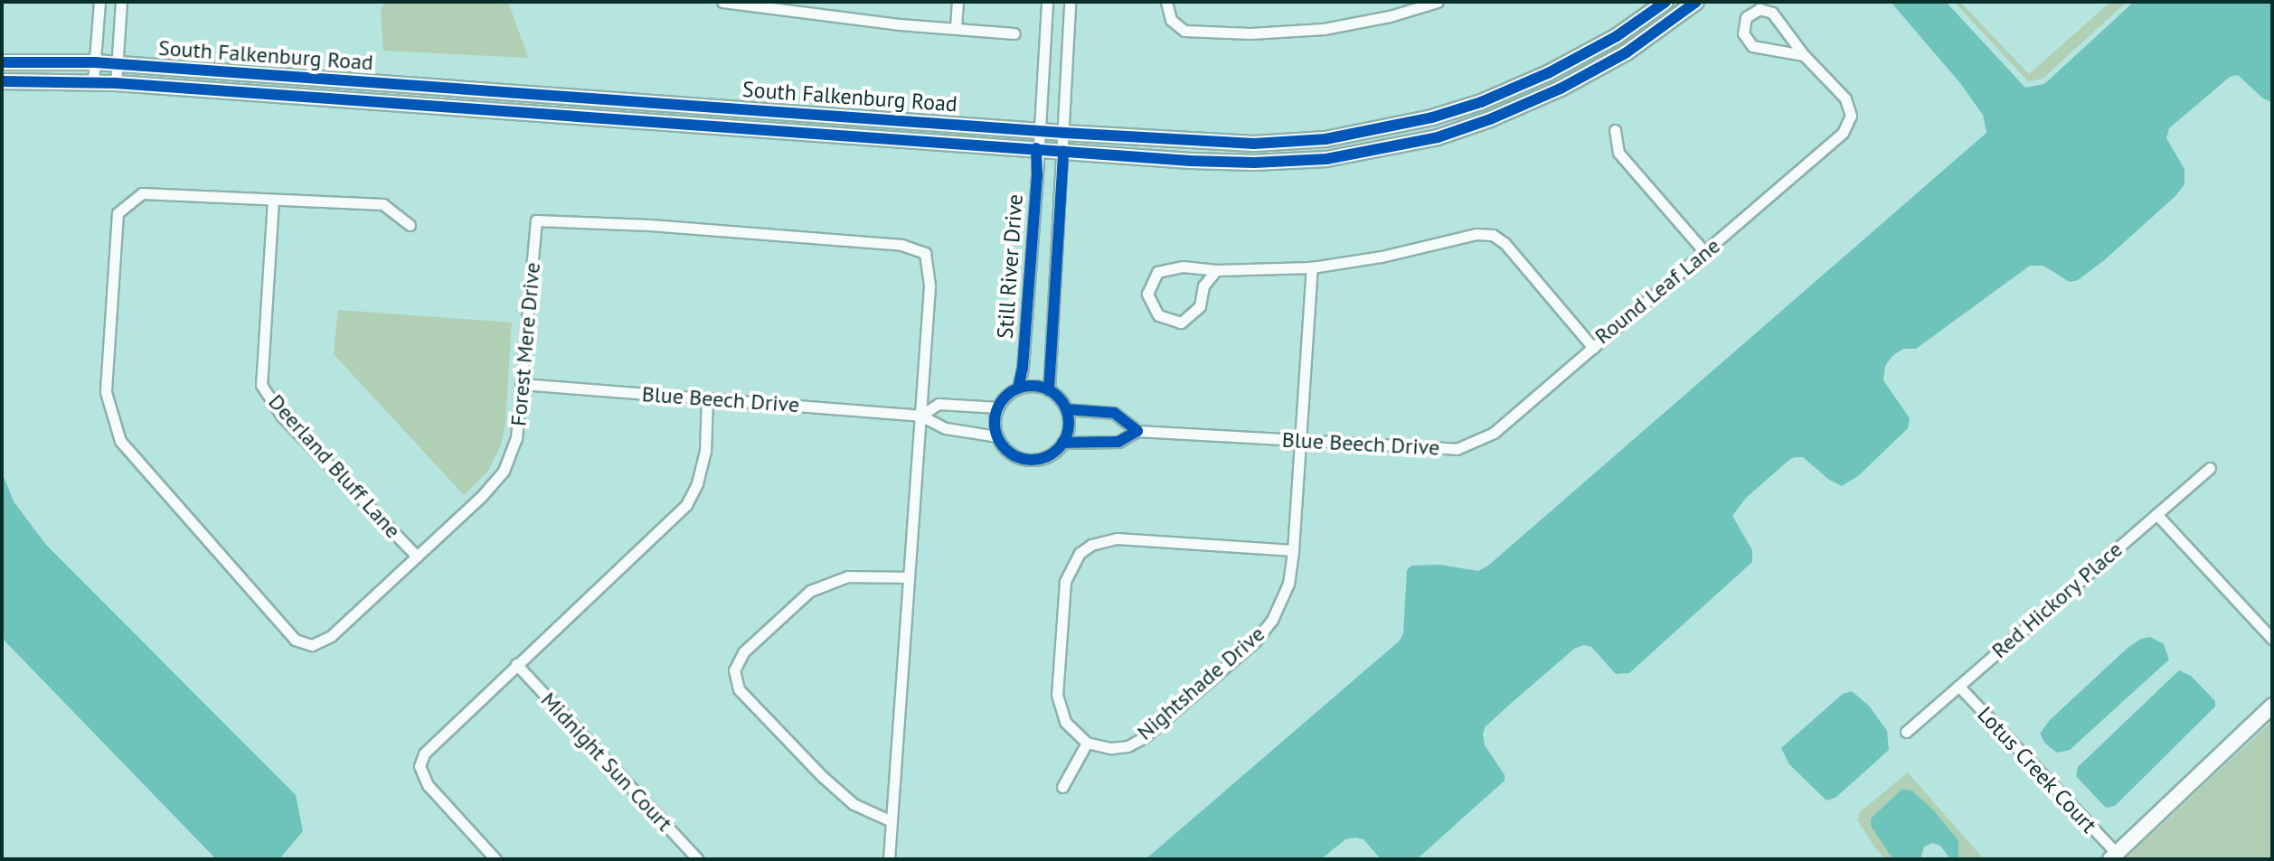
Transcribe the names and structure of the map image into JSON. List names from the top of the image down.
{
  "streets": {
    "street": [
      "South Falkenburg Road",
      "Still River Drive",
      "Round Leaf Lane",
      "Forest Mere Drive",
      "Blue Beech Drive",
      "Deerland Bluff Lane",
      "Red Hickory Place",
      "Nightshade Drive",
      "Midnight Sun Court",
      "Lotus Creek Court"
    ]
  },
  "crossings": [
    ["South Falkenburg Road", "Still River Drive"],
    ["Still River Drive", "Blue Beech Drive"],
    ["Round Leaf Lane", "Blue Beech Drive"],
    ["Round Leaf Lane", "Nightshade Drive"],
    ["Forest Mere Drive", "Blue Beech Drive"],
    ["Forest Mere Drive", "Deerland Bluff Lane"],
    ["Blue Beech Drive", "Nightshade Drive"],
    ["Red Hickory Place", "Lotus Creek Court"]
  ]
}
